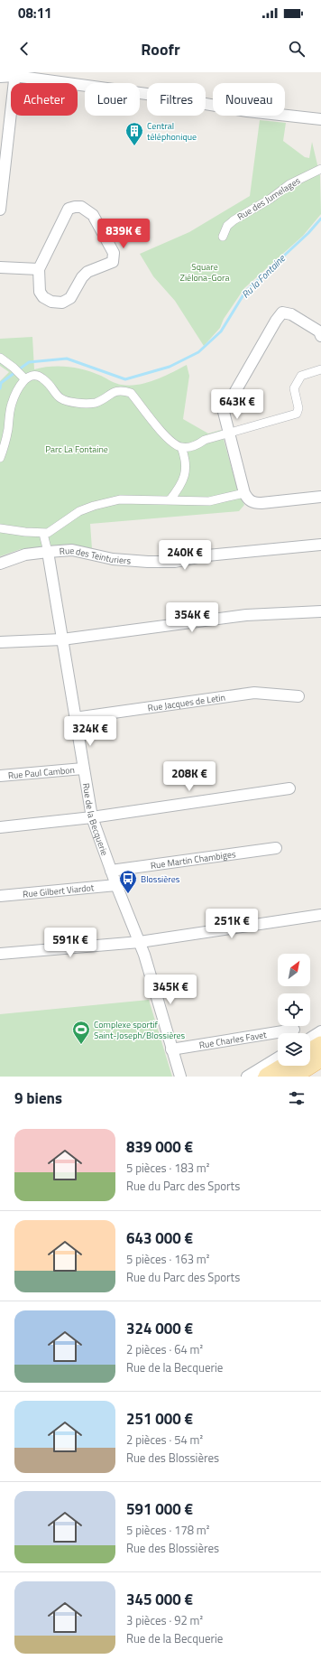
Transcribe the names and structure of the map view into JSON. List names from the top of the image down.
{
  "streets": {
    "street": [
      "Rue des Jumelages",
      "Rue des Teinturiers",
      "Rue Jacques de Letin",
      "Rue Paul Cambon",
      "Rue de la Becquerie",
      "Rue Martin Chambiges",
      "Rue Gilbert Viardot",
      "Rue Charles Favet"
    ]
  },
  "crossings": [
    ["Rue des Teinturiers", "Rue de la Becquerie"],
    ["Rue Jacques de Letin", "Rue de la Becquerie"],
    ["Rue Paul Cambon", "Rue de la Becquerie"],
    ["Rue de la Becquerie", "Rue Martin Chambiges"],
    ["Rue de la Becquerie", "Rue Gilbert Viardot"],
    ["Rue de la Becquerie", "Rue Charles Favet"]
  ],
  "water": ["Ru la Fontaine"],
  "parks": ["Square Ziélona-Gora", "Parc La Fontaine"],
  "places": {
    "building": ["Central téléphonique"],
    "bus stop": ["Blossières"],
    "sports": ["Complexe sportif Saint-Joseph/Blossières"]
  },
  "north": "top right",
  "page": {
    "status": "08:11",
    "header": "Roofr",
    "chip": [
      "Acheter",
      "Louer",
      "Filtres",
      "Nouveau"
    ],
    "price": [
      "839K €",
      "643K €",
      "240K €",
      "354K €",
      "324K €",
      "208K €",
      "251K €",
      "591K €",
      "345K €"
    ],
    "heading": "9 biens",
    "list": [
      {
        "name": "839 000 €",
        "note": "5 pièces · 183 m² · Rue du Parc des Sports"
      },
      {
        "name": "643 000 €",
        "note": "5 pièces · 163 m² · Rue du Parc des Sports"
      },
      {
        "name": "324 000 €",
        "note": "2 pièces · 64 m² · Rue de la Becquerie"
      },
      {
        "name": "251 000 €",
        "note": "2 pièces · 54 m² · Rue des Blossières"
      },
      {
        "name": "591 000 €",
        "note": "5 pièces · 178 m² · Rue des Blossières"
      },
      {
        "name": "345 000 €",
        "note": "3 pièces · 92 m² · Rue de la Becquerie"
      }
    ]
  }
}
